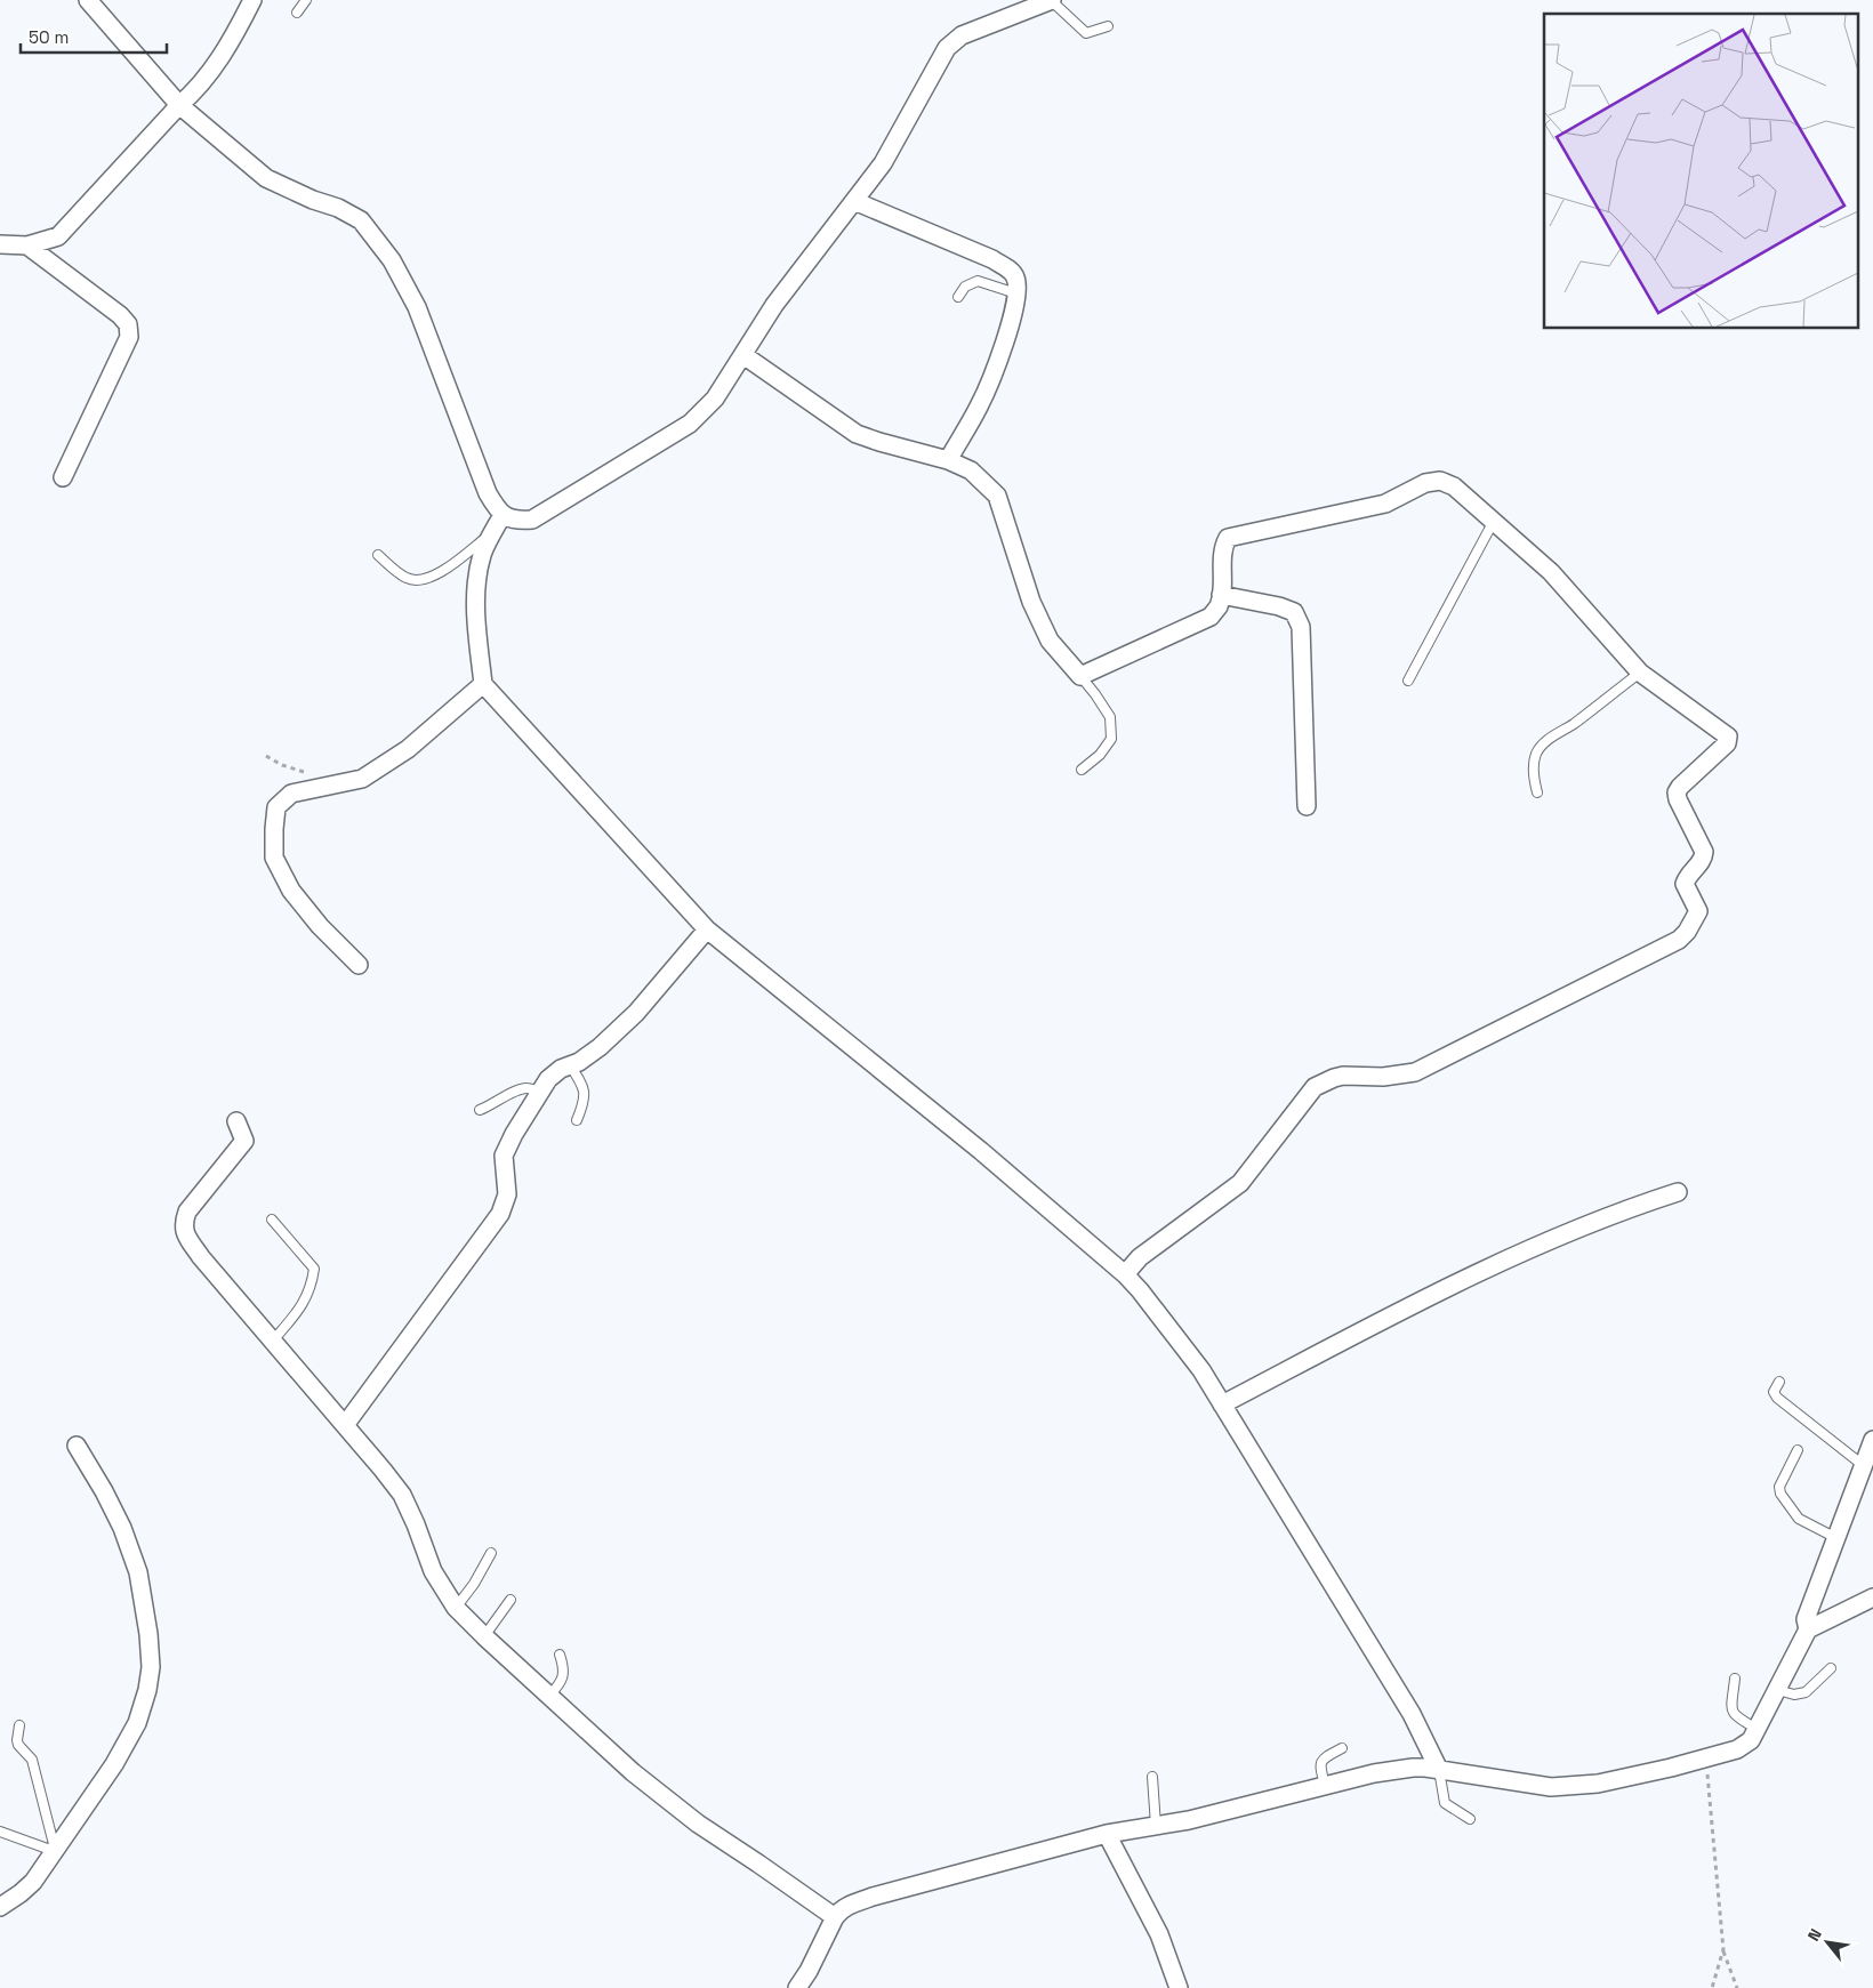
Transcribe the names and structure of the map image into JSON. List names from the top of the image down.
{
  "scale_bar": "50 m",
  "north": "top left"
}
